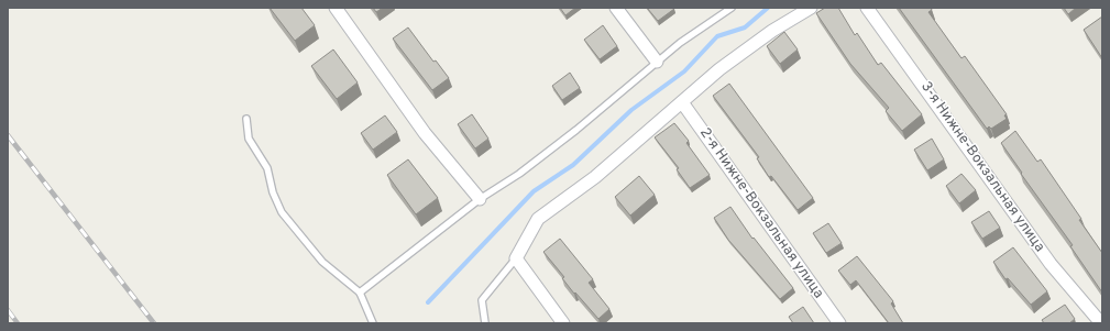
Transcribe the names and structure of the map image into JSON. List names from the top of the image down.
{
  "streets": {
    "street": ["3-я Нижне-Вокзальная улица", "2-я Нижне-Вокзальная улица"]
  }
}
